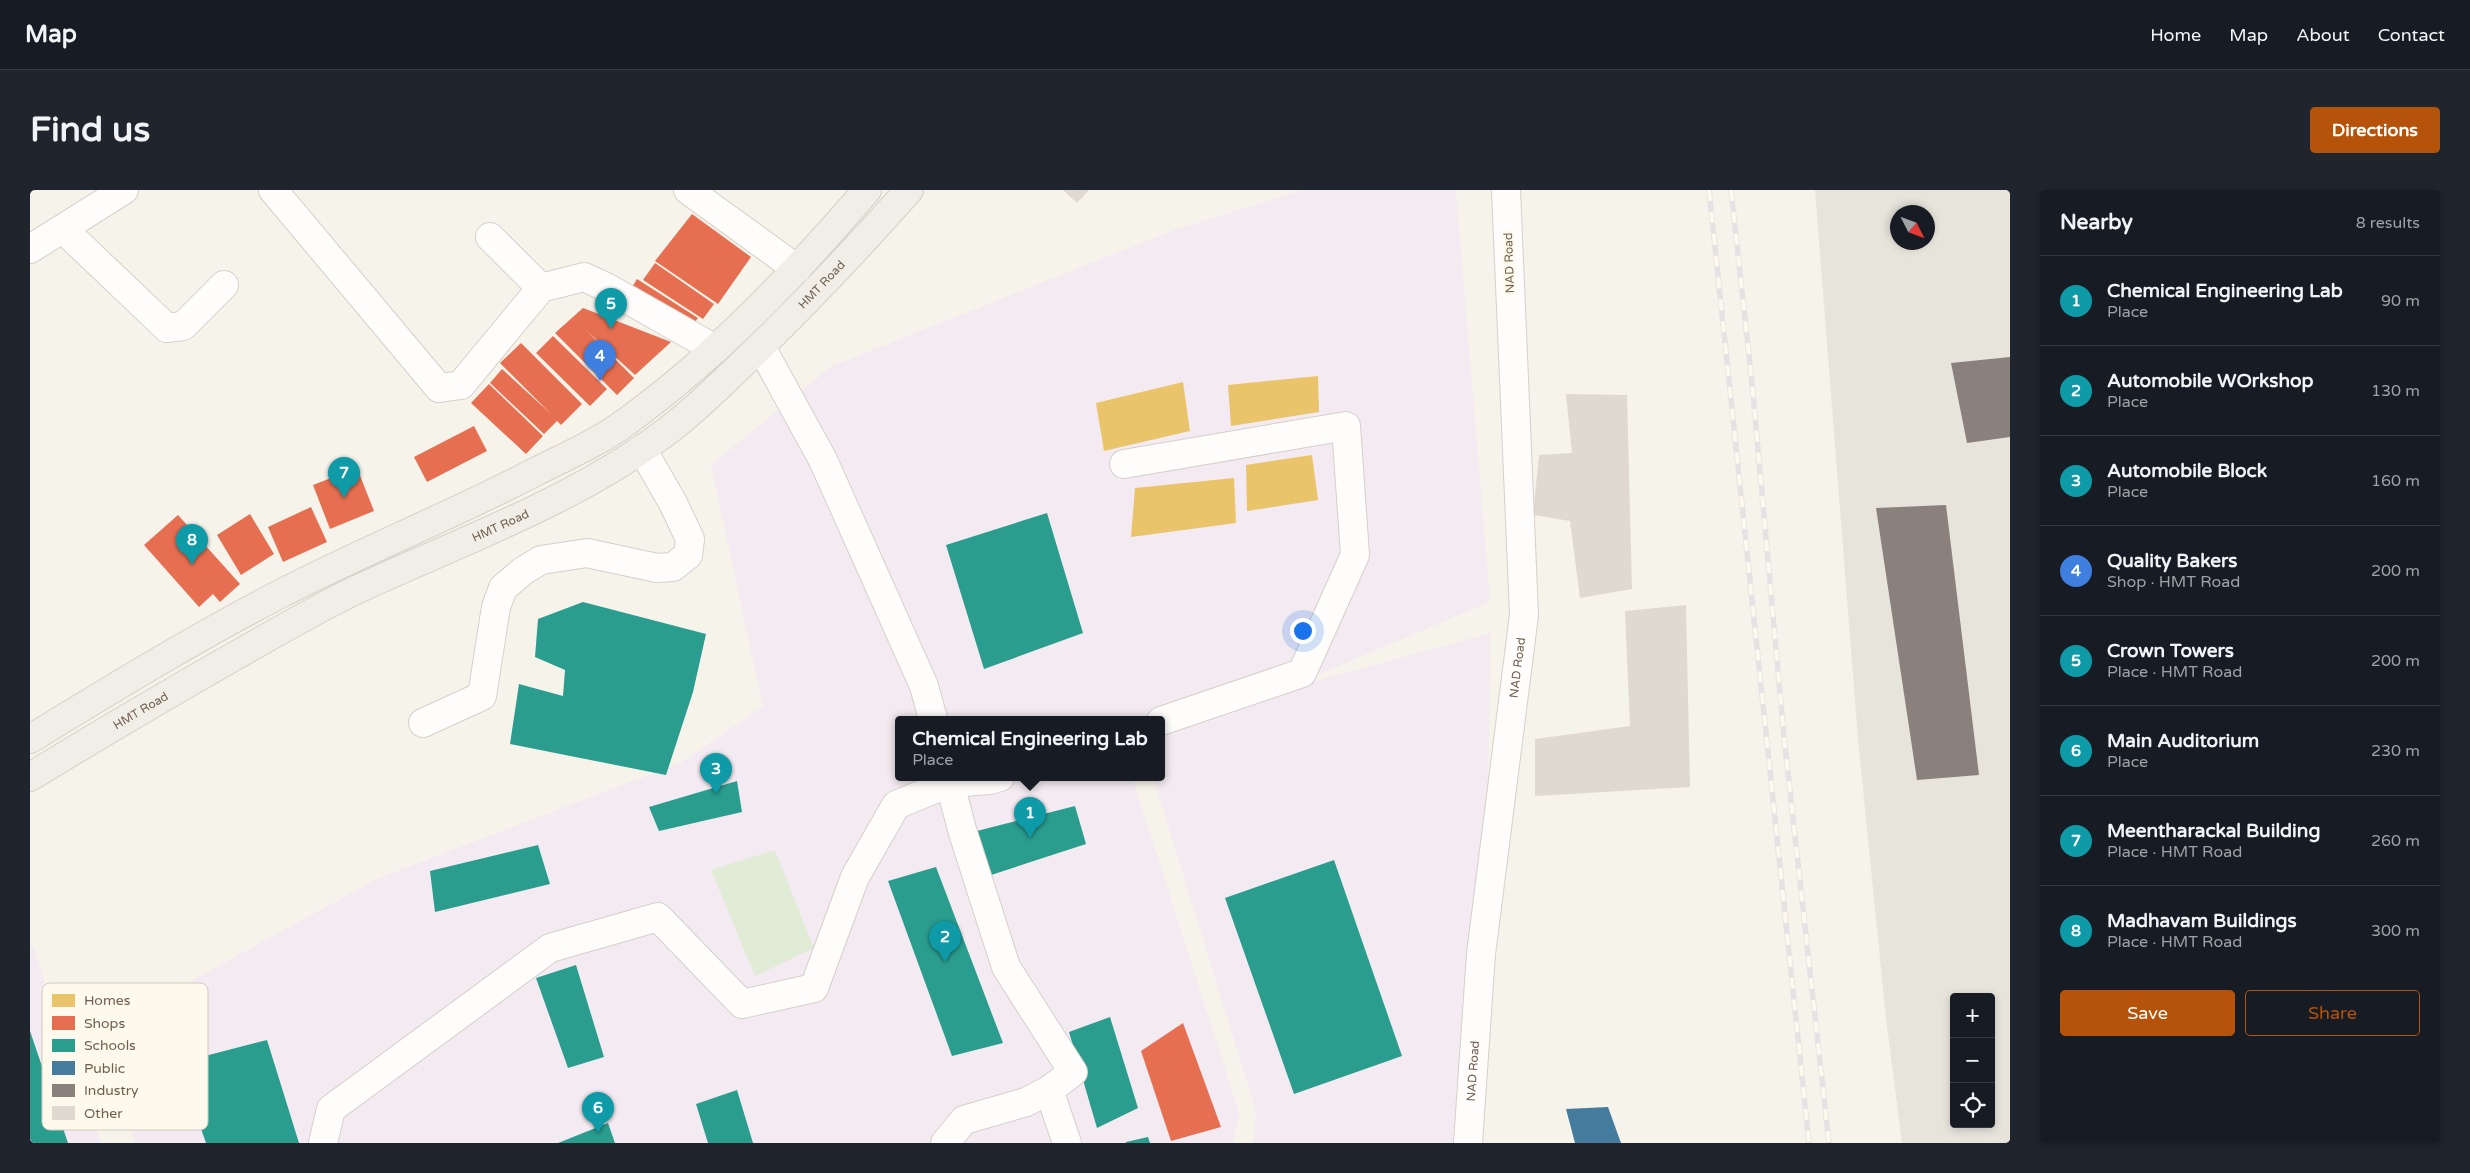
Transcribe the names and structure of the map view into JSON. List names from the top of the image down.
{
  "streets": {
    "main road": ["HMT Road"],
    "street": ["NAD Road"]
  },
  "legend": [
    "Homes",
    "Shops",
    "Schools",
    "Public",
    "Industry",
    "Other"
  ],
  "north": "bottom right",
  "page": {
    "header": "Map",
    "nav": [
      "Home",
      "Map",
      "About",
      "Contact"
    ],
    "buttons": [
      "Directions",
      ["Save", "Share"]
    ],
    "title": "Find us",
    "heading": ["Nearby", "8 results"],
    "list": [
      {
        "mark": "1",
        "name": "Chemical Engineering Lab",
        "note": "Place",
        "value": "90 m"
      },
      {
        "mark": "2",
        "name": "Automobile WOrkshop",
        "note": "Place",
        "value": "130 m"
      },
      {
        "mark": "3",
        "name": "Automobile Block",
        "note": "Place",
        "value": "160 m"
      },
      {
        "mark": "4",
        "name": "Quality Bakers",
        "note": "Shop · HMT Road",
        "value": "200 m"
      },
      {
        "mark": "5",
        "name": "Crown Towers",
        "note": "Place · HMT Road",
        "value": "200 m"
      },
      {
        "mark": "6",
        "name": "Main Auditorium",
        "note": "Place",
        "value": "230 m"
      },
      {
        "mark": "7",
        "name": "Meentharackal Building",
        "note": "Place · HMT Road",
        "value": "260 m"
      },
      {
        "mark": "8",
        "name": "Madhavam Buildings",
        "note": "Place · HMT Road",
        "value": "300 m"
      }
    ],
    "pins": [
      "5",
      "4",
      "7",
      "8",
      "3",
      "1",
      "2",
      "6"
    ],
    "popup": ["Chemical Engineering Lab", "Place"],
    "map_buttons": ["+", "−"]
  }
}
